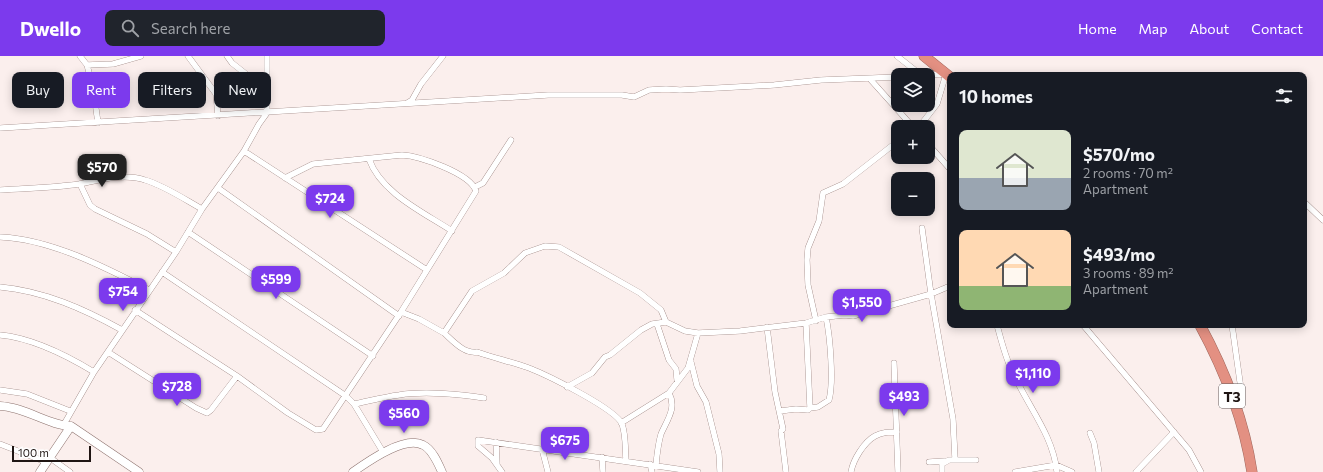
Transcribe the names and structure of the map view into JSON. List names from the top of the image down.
{
  "streets": {
    "highway": ["T3"]
  },
  "scale_bar": "100 m",
  "page": {
    "header": "Dwello",
    "search": "Search here",
    "nav": [
      "Home",
      "Map",
      "About",
      "Contact"
    ],
    "map_buttons": ["+", "−"],
    "chip": [
      "Buy",
      "Rent",
      "Filters",
      "New"
    ],
    "heading": "10 homes",
    "list": [
      {
        "name": "$570/mo",
        "note": "2 rooms · 70 m² · Apartment"
      },
      {
        "name": "$493/mo",
        "note": "3 rooms · 89 m² · Apartment"
      }
    ],
    "price": [
      "$570",
      "$724",
      "$599",
      "$754",
      "$1,550",
      "$1,110",
      "$728",
      "$493",
      "$560",
      "$675"
    ],
    "scale": "100 m"
  }
}
